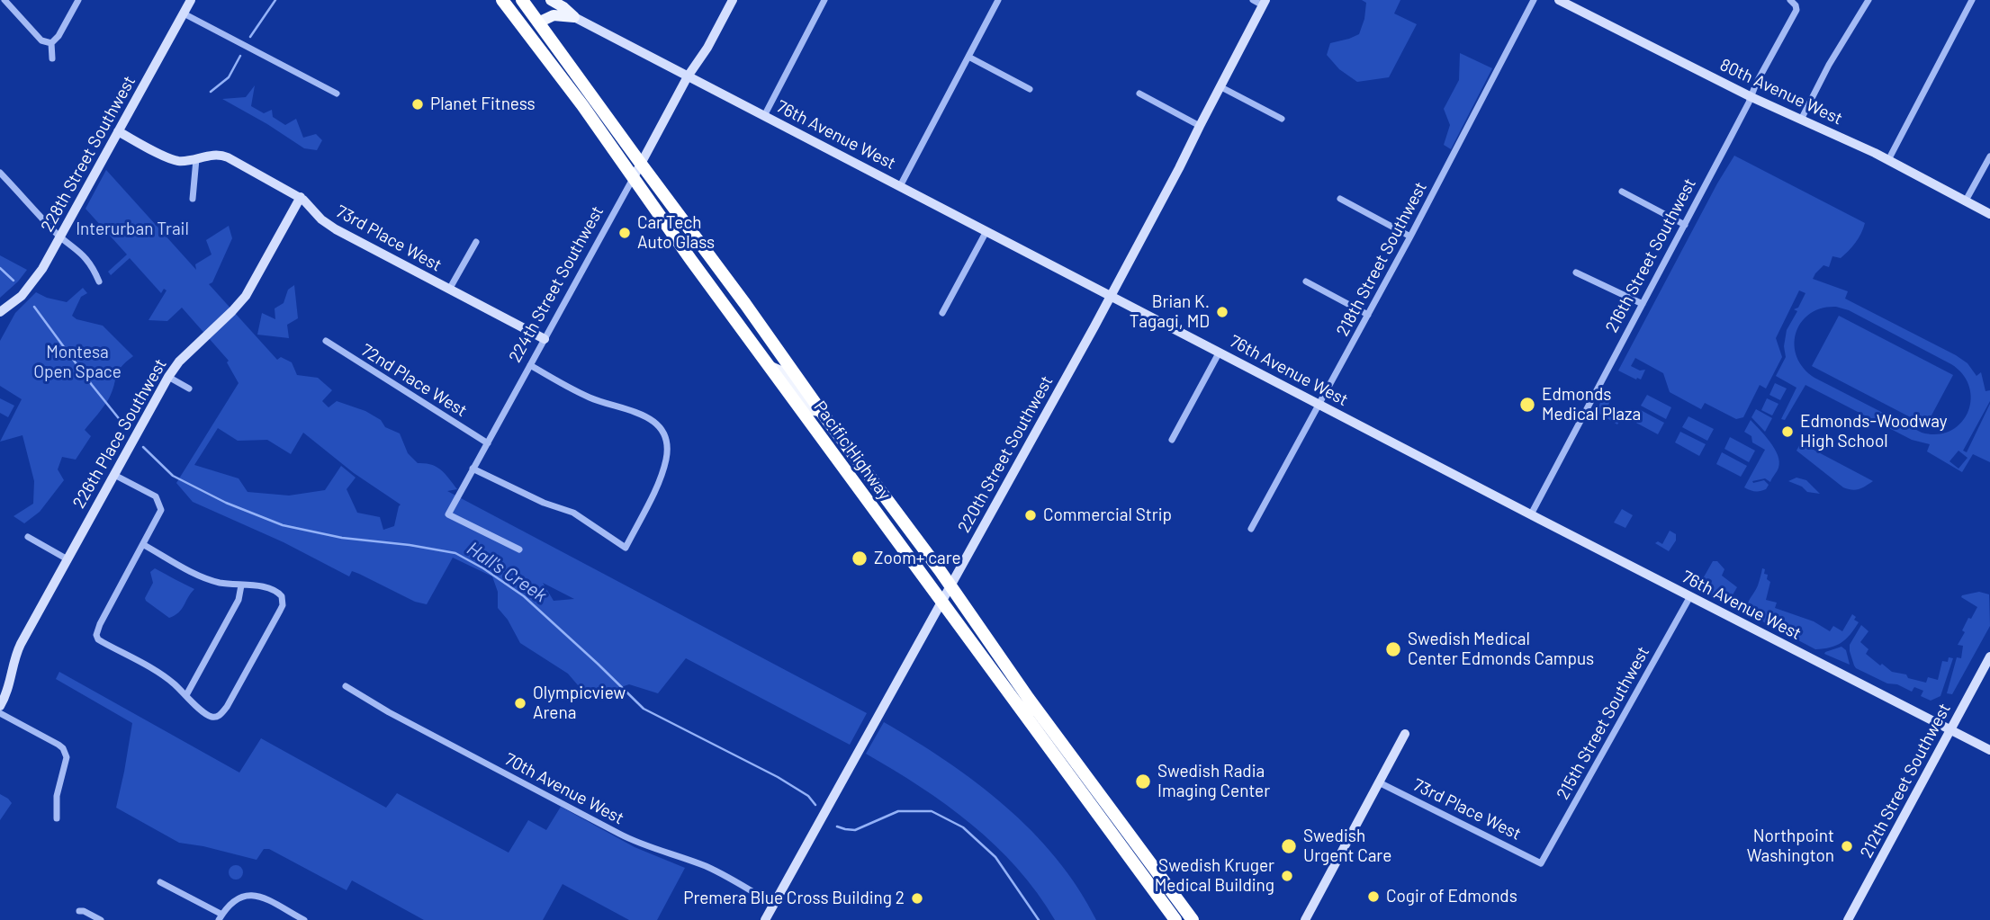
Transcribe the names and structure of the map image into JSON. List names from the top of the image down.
{
  "streets": {
    "highway": ["Pacific Highway"],
    "street": [
      "80th Avenue West",
      "76th Avenue West",
      "228th Street Southwest",
      "73rd Place West",
      "216th Street Southwest",
      "218th Street Southwest",
      "224th Street Southwest",
      "72nd Place West",
      "226th Place Southwest",
      "220th Street Southwest",
      "215th Street Southwest",
      "212th Street Southwest",
      "70th Avenue West"
    ]
  },
  "crossings": [
    ["80th Avenue West", "216th Street Southwest"],
    ["76th Avenue West", "216th Street Southwest"],
    ["76th Avenue West", "218th Street Southwest"],
    ["76th Avenue West", "224th Street Southwest"],
    ["76th Avenue West", "220th Street Southwest"],
    ["76th Avenue West", "215th Street Southwest"],
    ["76th Avenue West", "212th Street Southwest"],
    ["228th Street Southwest", "73rd Place West"],
    ["73rd Place West", "224th Street Southwest"],
    ["73rd Place West", "226th Place Southwest"],
    ["73rd Place West", "215th Street Southwest"],
    ["224th Street Southwest", "72nd Place West"],
    ["224th Street Southwest", "Pacific Highway"],
    ["Pacific Highway", "220th Street Southwest"],
    ["220th Street Southwest", "70th Avenue West"]
  ],
  "water": ["Hall's Creek"],
  "parks": ["Interurban Trail", "Montesa Open Space"],
  "places": [
    "Planet Fitness",
    "Car Tech Auto Glass",
    "Brian K. Tagagi, MD",
    "Edmonds Medical Plaza",
    "Edmonds-Woodway High School",
    "Commercial Strip",
    "Zoom+ care",
    "Swedish Medical Center Edmonds Campus",
    "Olympicview Arena",
    "Swedish Radia Imaging Center",
    "Swedish Urgent Care",
    "Northpoint Washington",
    "Swedish Kruger Medical Building",
    "Cogir of Edmonds",
    "Premera Blue Cross Building 2"
  ]
}
